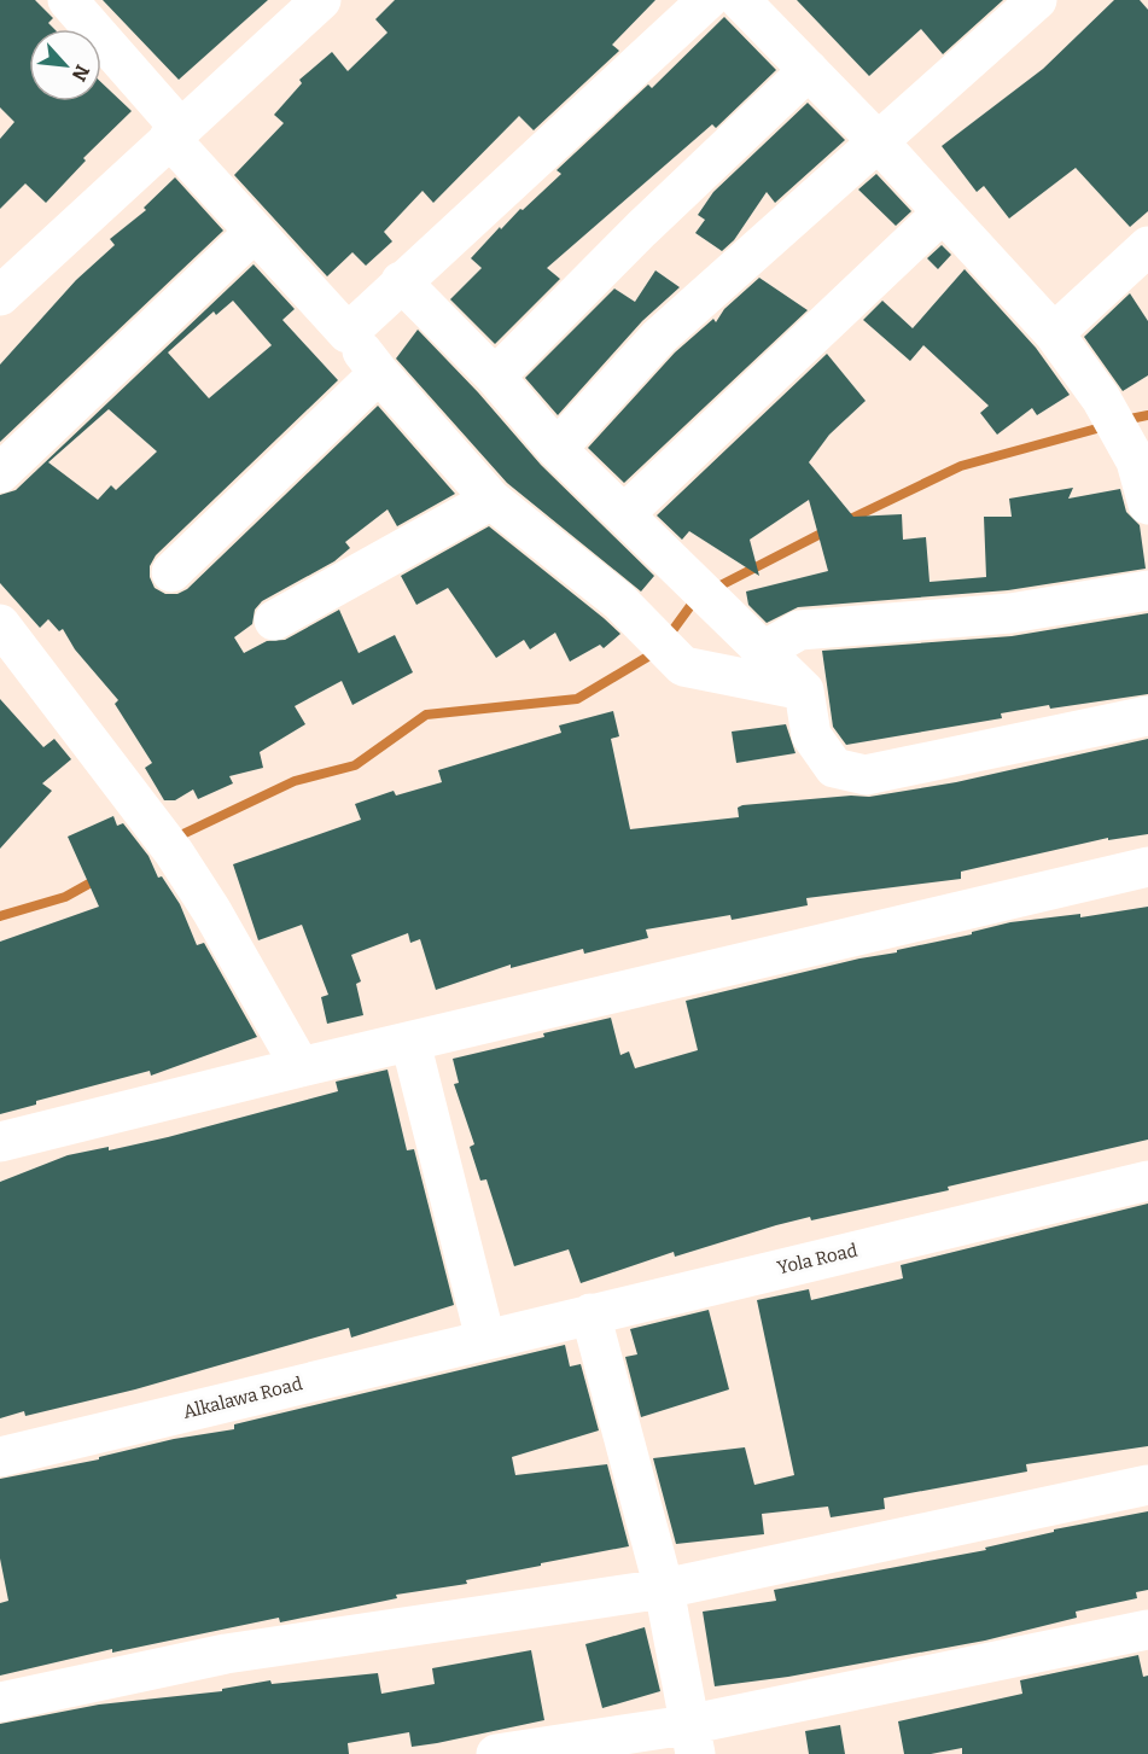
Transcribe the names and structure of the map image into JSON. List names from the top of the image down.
{
  "streets": {
    "street": ["Yola Road", "Alkalawa Road"]
  },
  "crossings": [
    ["Yola Road", "Alkalawa Road"]
  ],
  "north": "bottom right"
}
